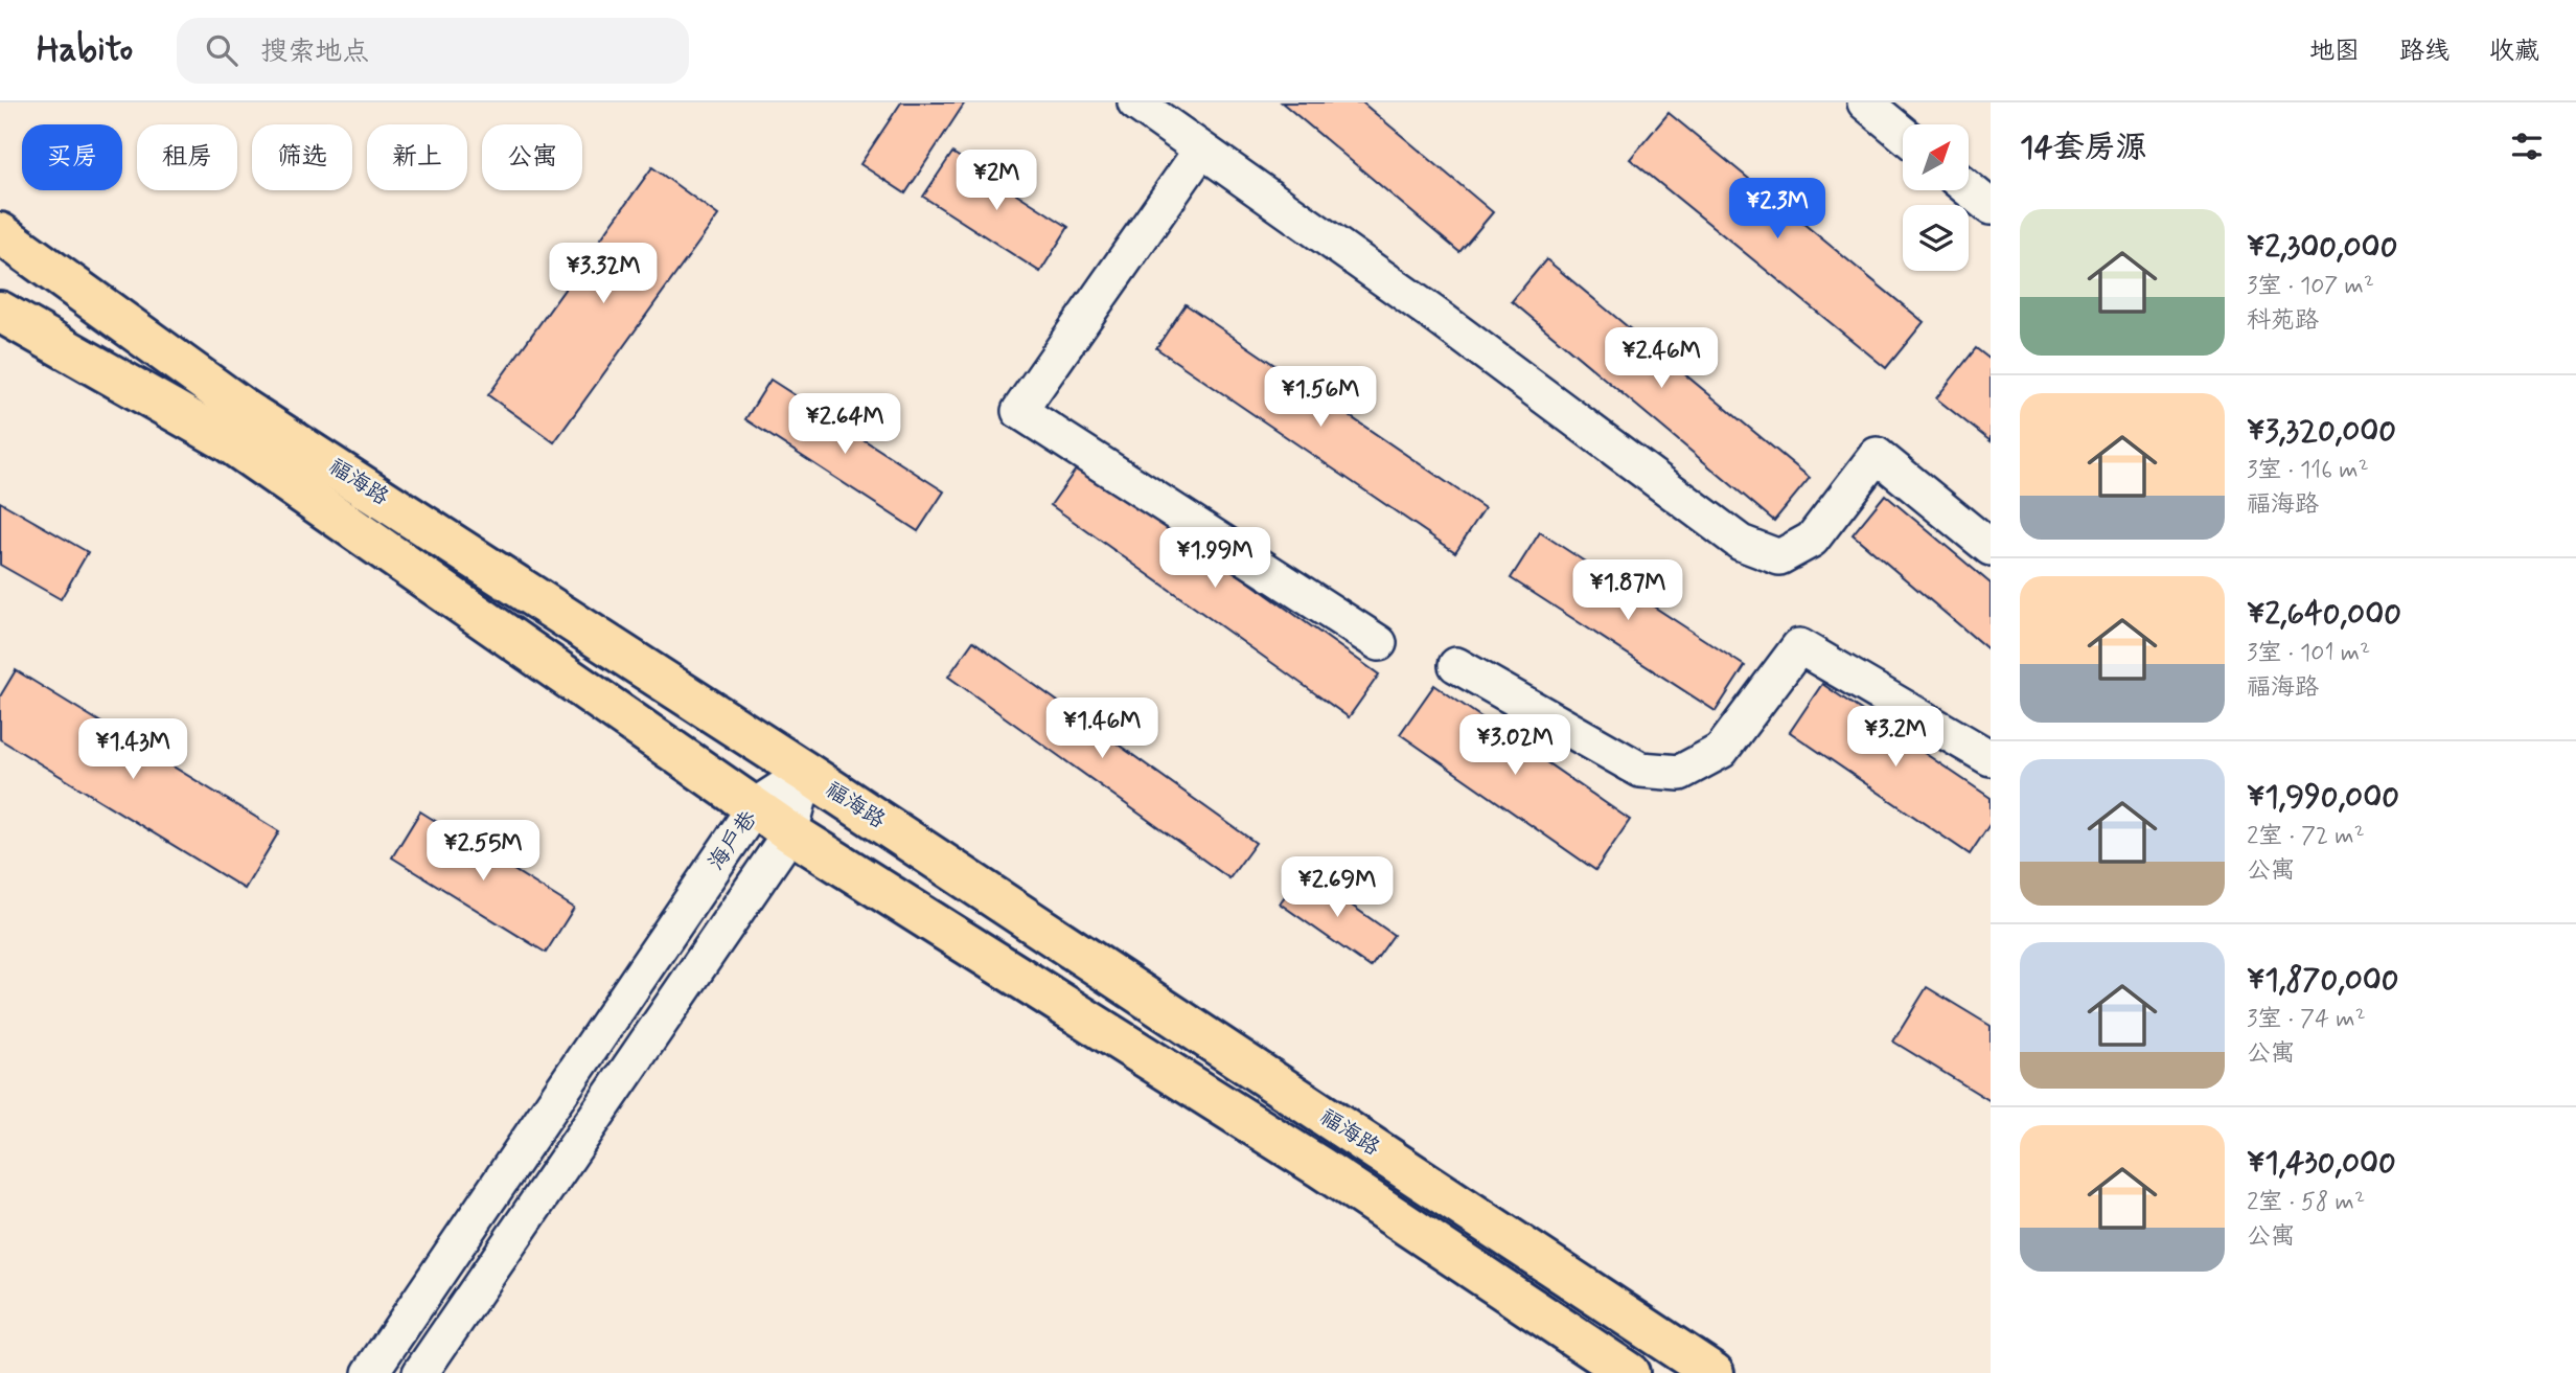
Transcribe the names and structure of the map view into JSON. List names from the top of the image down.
{
  "streets": {
    "main road": ["福海路"],
    "street": ["海户巷"]
  },
  "crossings": [
    ["福海路", "海户巷"]
  ],
  "north": "top right",
  "page": {
    "header": "Habito",
    "search": "搜索地点",
    "nav": ["地图", "路线", "收藏"],
    "heading": "14套房源",
    "chip": [
      "买房",
      "租房",
      "筛选",
      "新上",
      "公寓"
    ],
    "price": [
      "¥2M",
      "¥2.3M",
      "¥3.32M",
      "¥2.46M",
      "¥1.56M",
      "¥2.64M",
      "¥1.99M",
      "¥1.87M",
      "¥1.46M",
      "¥3.2M",
      "¥3.02M",
      "¥1.43M",
      "¥2.55M",
      "¥2.69M"
    ],
    "list": [
      {
        "name": "¥2,300,000",
        "note": "3室 · 107 m² · 科苑路"
      },
      {
        "name": "¥3,320,000",
        "note": "3室 · 116 m² · 福海路"
      },
      {
        "name": "¥2,640,000",
        "note": "3室 · 101 m² · 福海路"
      },
      {
        "name": "¥1,990,000",
        "note": "2室 · 72 m² · 公寓"
      },
      {
        "name": "¥1,870,000",
        "note": "3室 · 74 m² · 公寓"
      },
      {
        "name": "¥1,430,000",
        "note": "2室 · 58 m² · 公寓"
      }
    ]
  }
}
